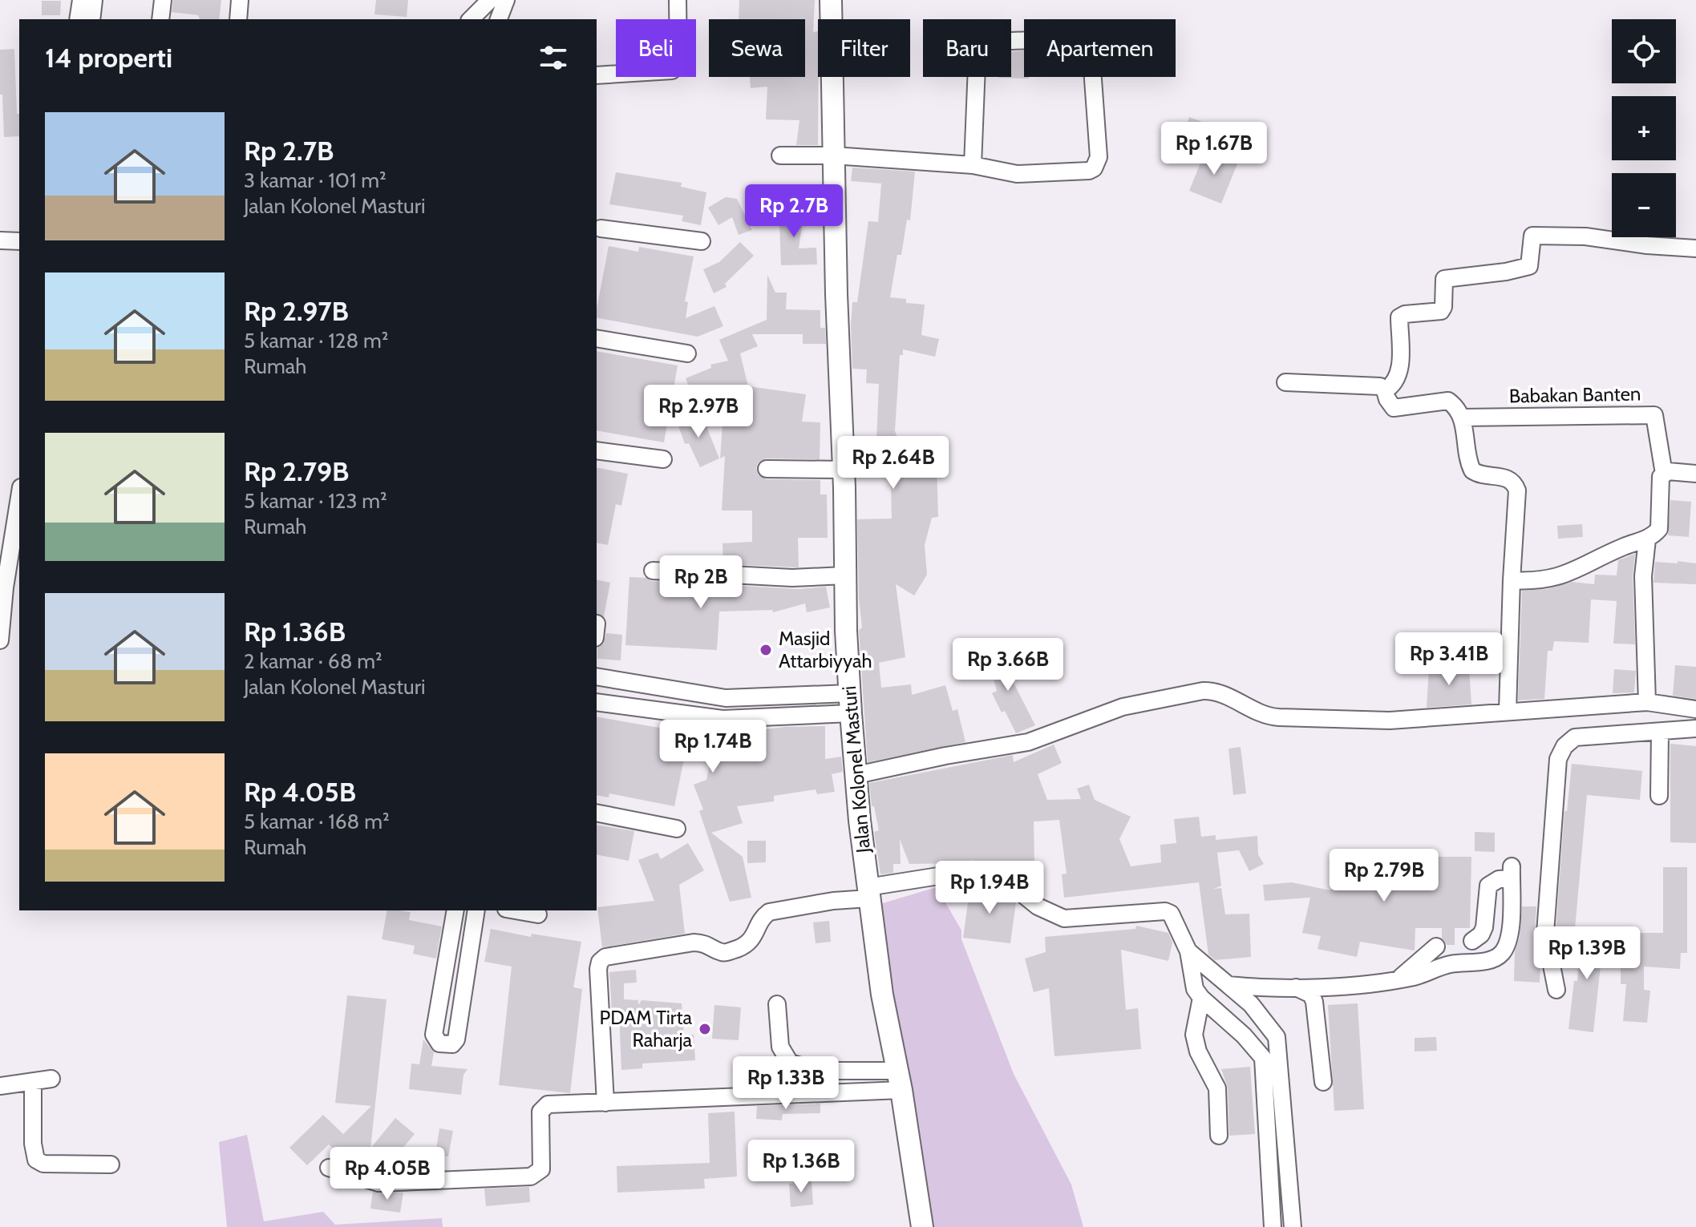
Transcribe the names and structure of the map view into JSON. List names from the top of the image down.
{
  "streets": {
    "main road": ["Jalan Kolonel Masturi"],
    "street": ["Babakan Banten"]
  },
  "places": ["Masjid Attarbiyyah", "PDAM Tirta Raharja"],
  "page": {
    "map_buttons": ["+", "−"],
    "chip": [
      "Beli",
      "Sewa",
      "Filter",
      "Baru",
      "Apartemen"
    ],
    "heading": "14 properti",
    "list": [
      {
        "name": "Rp 2.7B",
        "note": "3 kamar · 101 m² · Jalan Kolonel Masturi"
      },
      {
        "name": "Rp 2.97B",
        "note": "5 kamar · 128 m² · Rumah"
      },
      {
        "name": "Rp 2.79B",
        "note": "5 kamar · 123 m² · Rumah"
      },
      {
        "name": "Rp 1.36B",
        "note": "2 kamar · 68 m² · Jalan Kolonel Masturi"
      },
      {
        "name": "Rp 4.05B",
        "note": "5 kamar · 168 m² · Rumah"
      }
    ],
    "price": [
      "Rp 1.67B",
      "Rp 2.7B",
      "Rp 2.97B",
      "Rp 2.64B",
      "Rp 2B",
      "Rp 3.41B",
      "Rp 3.66B",
      "Rp 1.74B",
      "Rp 2.79B",
      "Rp 1.94B",
      "Rp 1.39B",
      "Rp 1.33B",
      "Rp 1.36B",
      "Rp 4.05B"
    ]
  }
}
